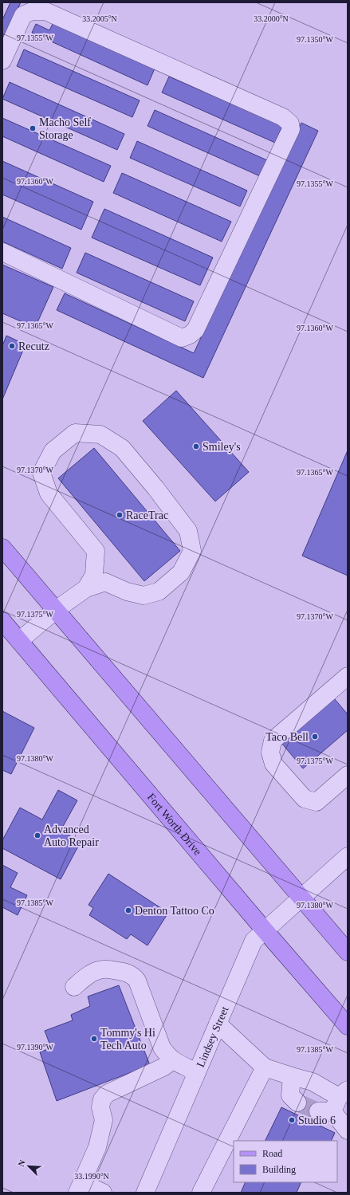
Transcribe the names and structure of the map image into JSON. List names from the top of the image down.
{
  "streets": {
    "main road": ["Fort Worth Drive"],
    "street": ["Lindsey Street"]
  },
  "crossings": [
    ["Fort Worth Drive", "Lindsey Street"]
  ],
  "places": [
    "Macho Self Storage",
    "Recutz",
    "Smiley's",
    "RaceTrac",
    "Taco Bell",
    "Advanced Auto Repair",
    "Denton Tattoo Co",
    "Tommy's Hi Tech Auto",
    "Studio 6"
  ],
  "legend": ["Road", "Building"],
  "north": "top left",
  "coordinates": [
    "33.2005°N",
    "33.2000°N",
    "97.1355°W",
    "97.1350°W",
    "97.1360°W",
    "97.1365°W",
    "97.1370°W",
    "97.1375°W",
    "97.1380°W",
    "97.1385°W",
    "97.1390°W",
    "33.1990°N"
  ]
}
